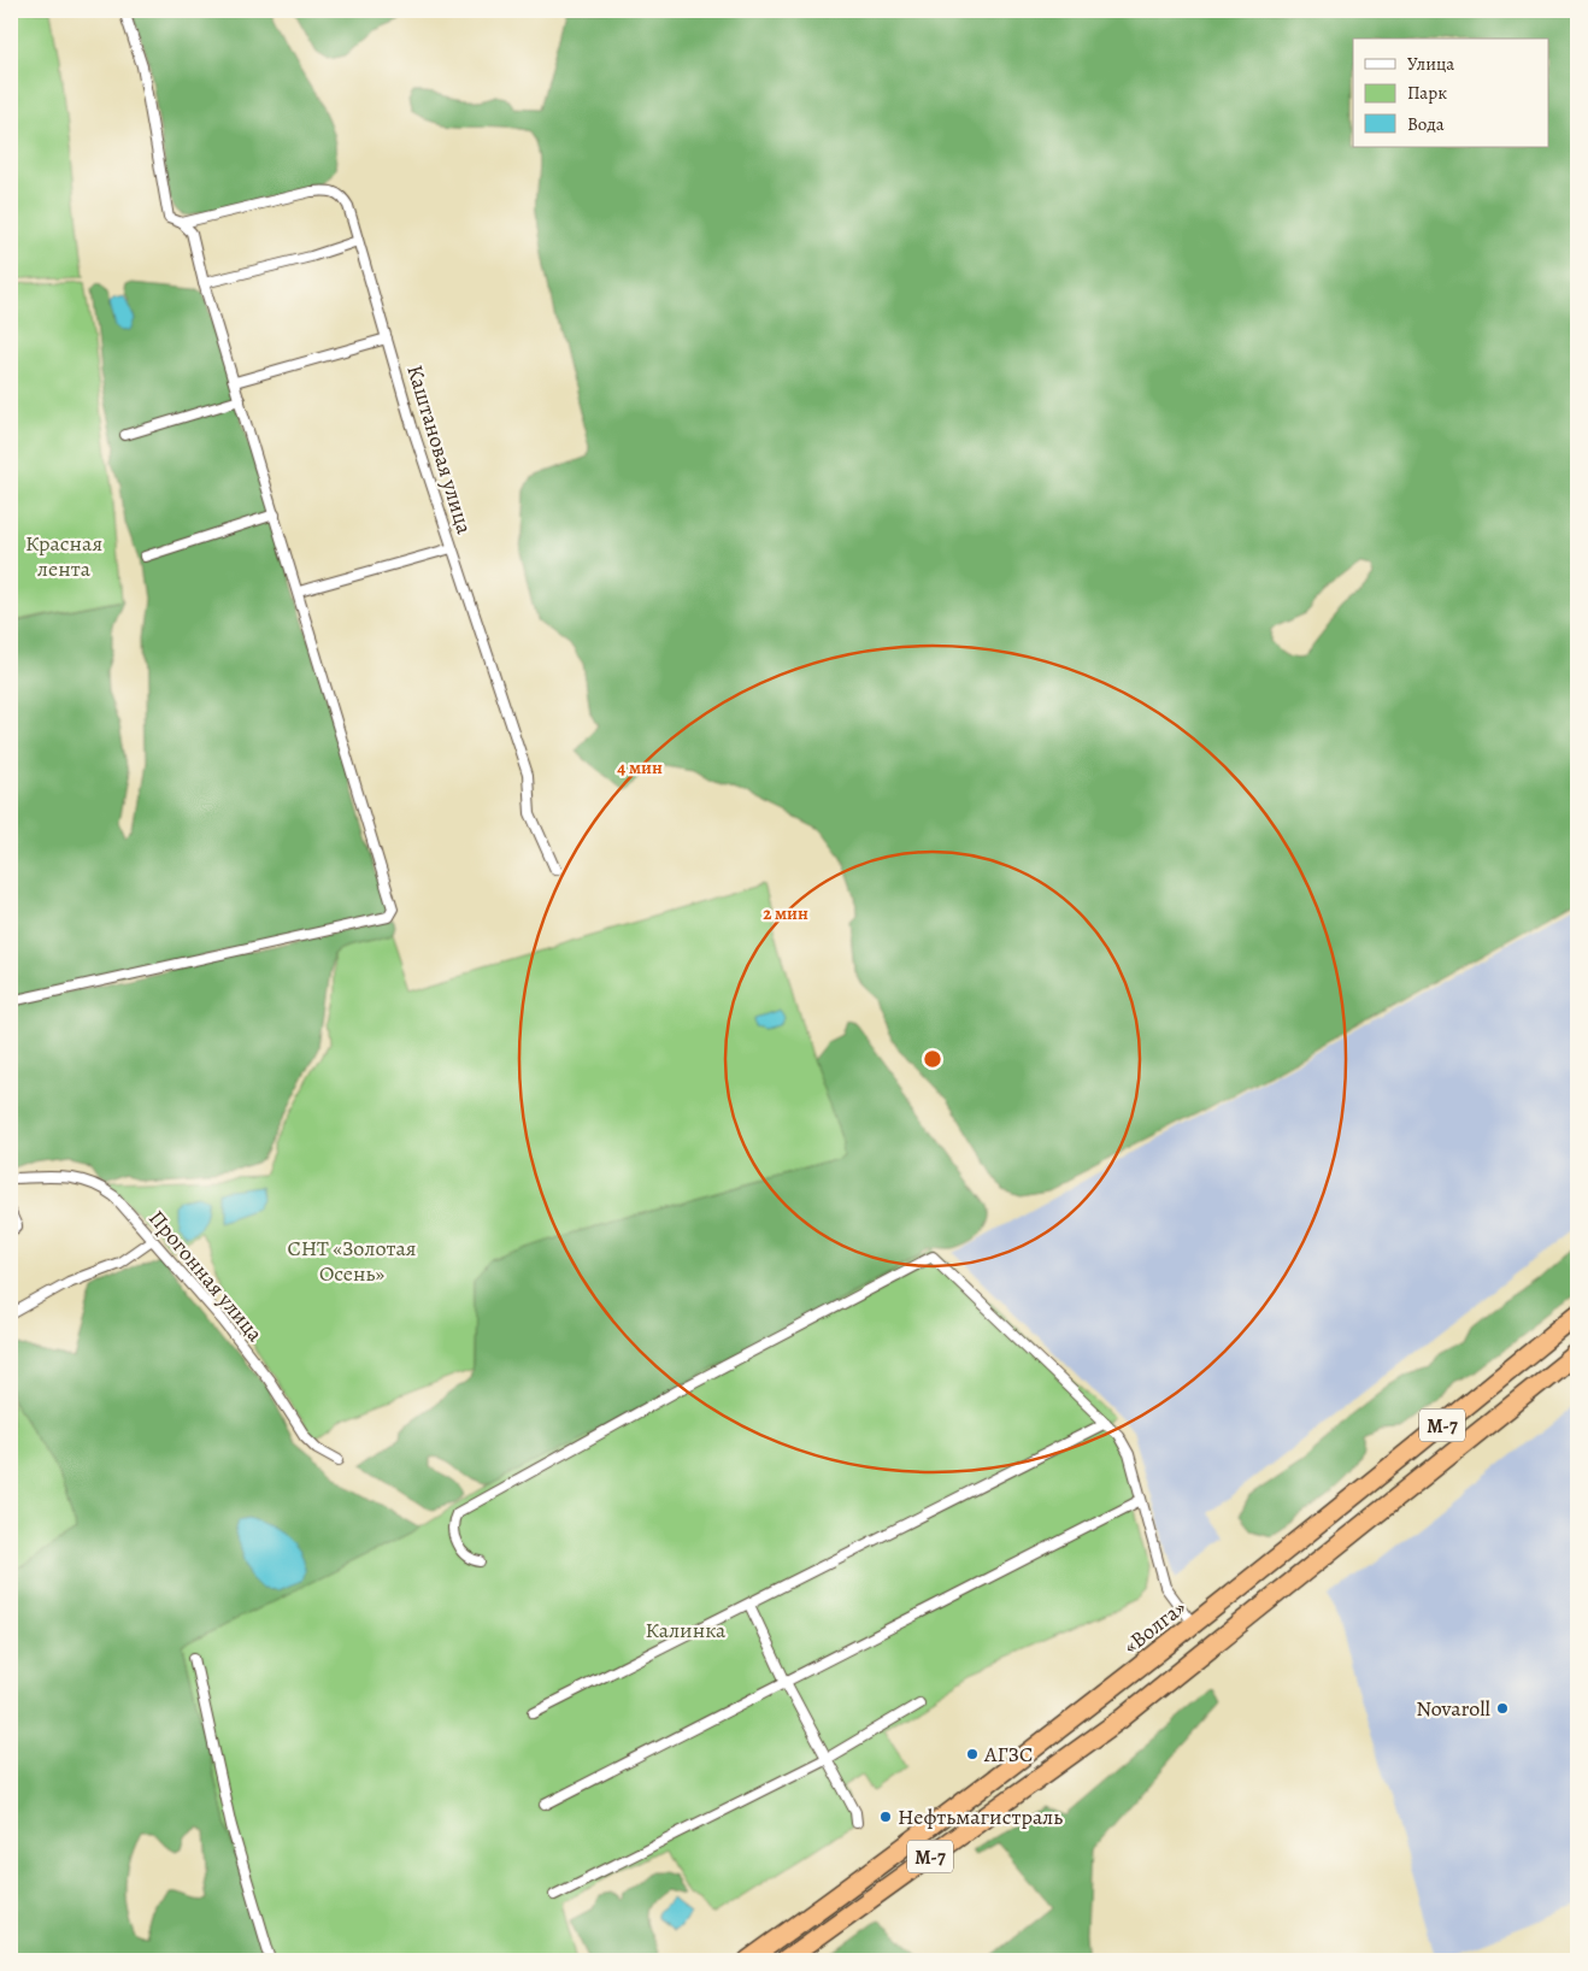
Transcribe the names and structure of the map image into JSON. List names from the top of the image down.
{
  "streets": {
    "highway": ["М-7", "«Волга»"],
    "street": ["Каштановая улица", "Прогонная улица"]
  },
  "parks": ["Красная лента", "СНТ «Золотая Осень»", "Калинка"],
  "places": ["Novaroll", "АГЗС", "Нефтьмагистраль"],
  "legend": ["Улица", "Парк", "Вода"],
  "rings": ["4 мин", "2 мин"]
}
